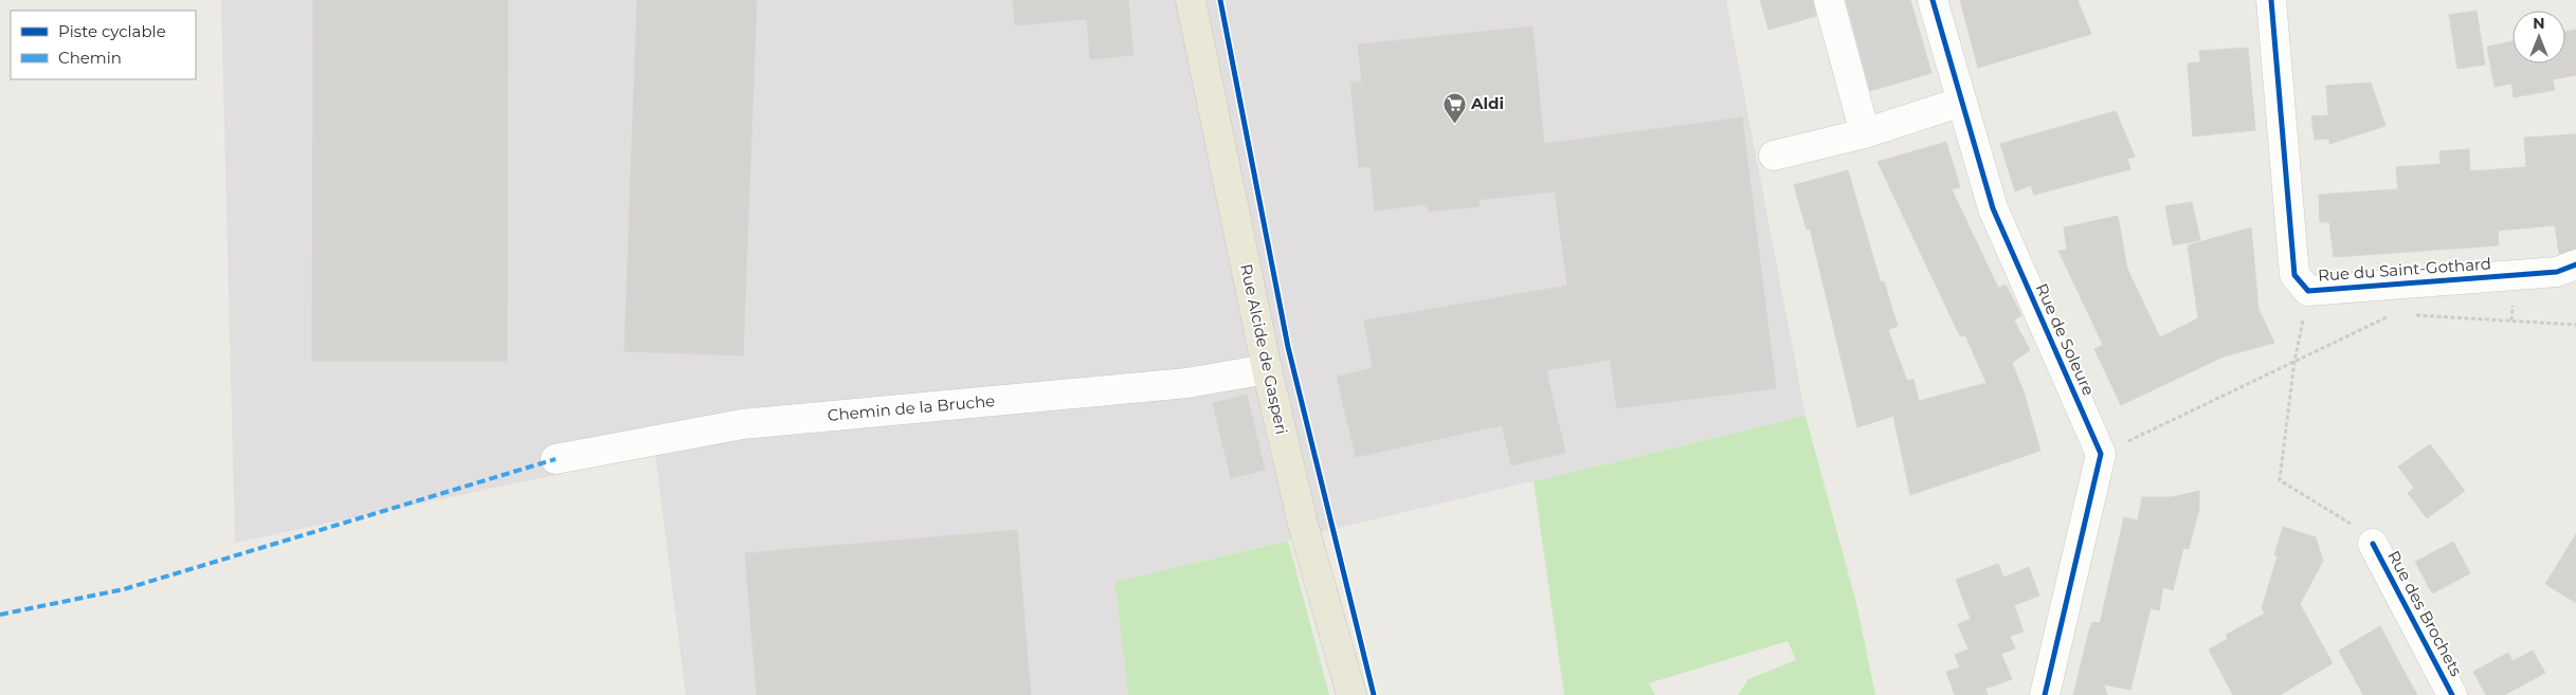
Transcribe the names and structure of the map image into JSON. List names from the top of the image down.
{
  "streets": {
    "main road": ["Rue Alcide de Gasperi"],
    "street": [
      "Rue du Saint-Gothard",
      "Rue de Soleure",
      "Chemin de la Bruche",
      "Rue des Brochets"
    ]
  },
  "crossings": [
    ["Rue Alcide de Gasperi", "Chemin de la Bruche"]
  ],
  "places": {
    "supermarket": ["Aldi"]
  },
  "legend": ["Piste cyclable", "Chemin"],
  "north": "top"
}
